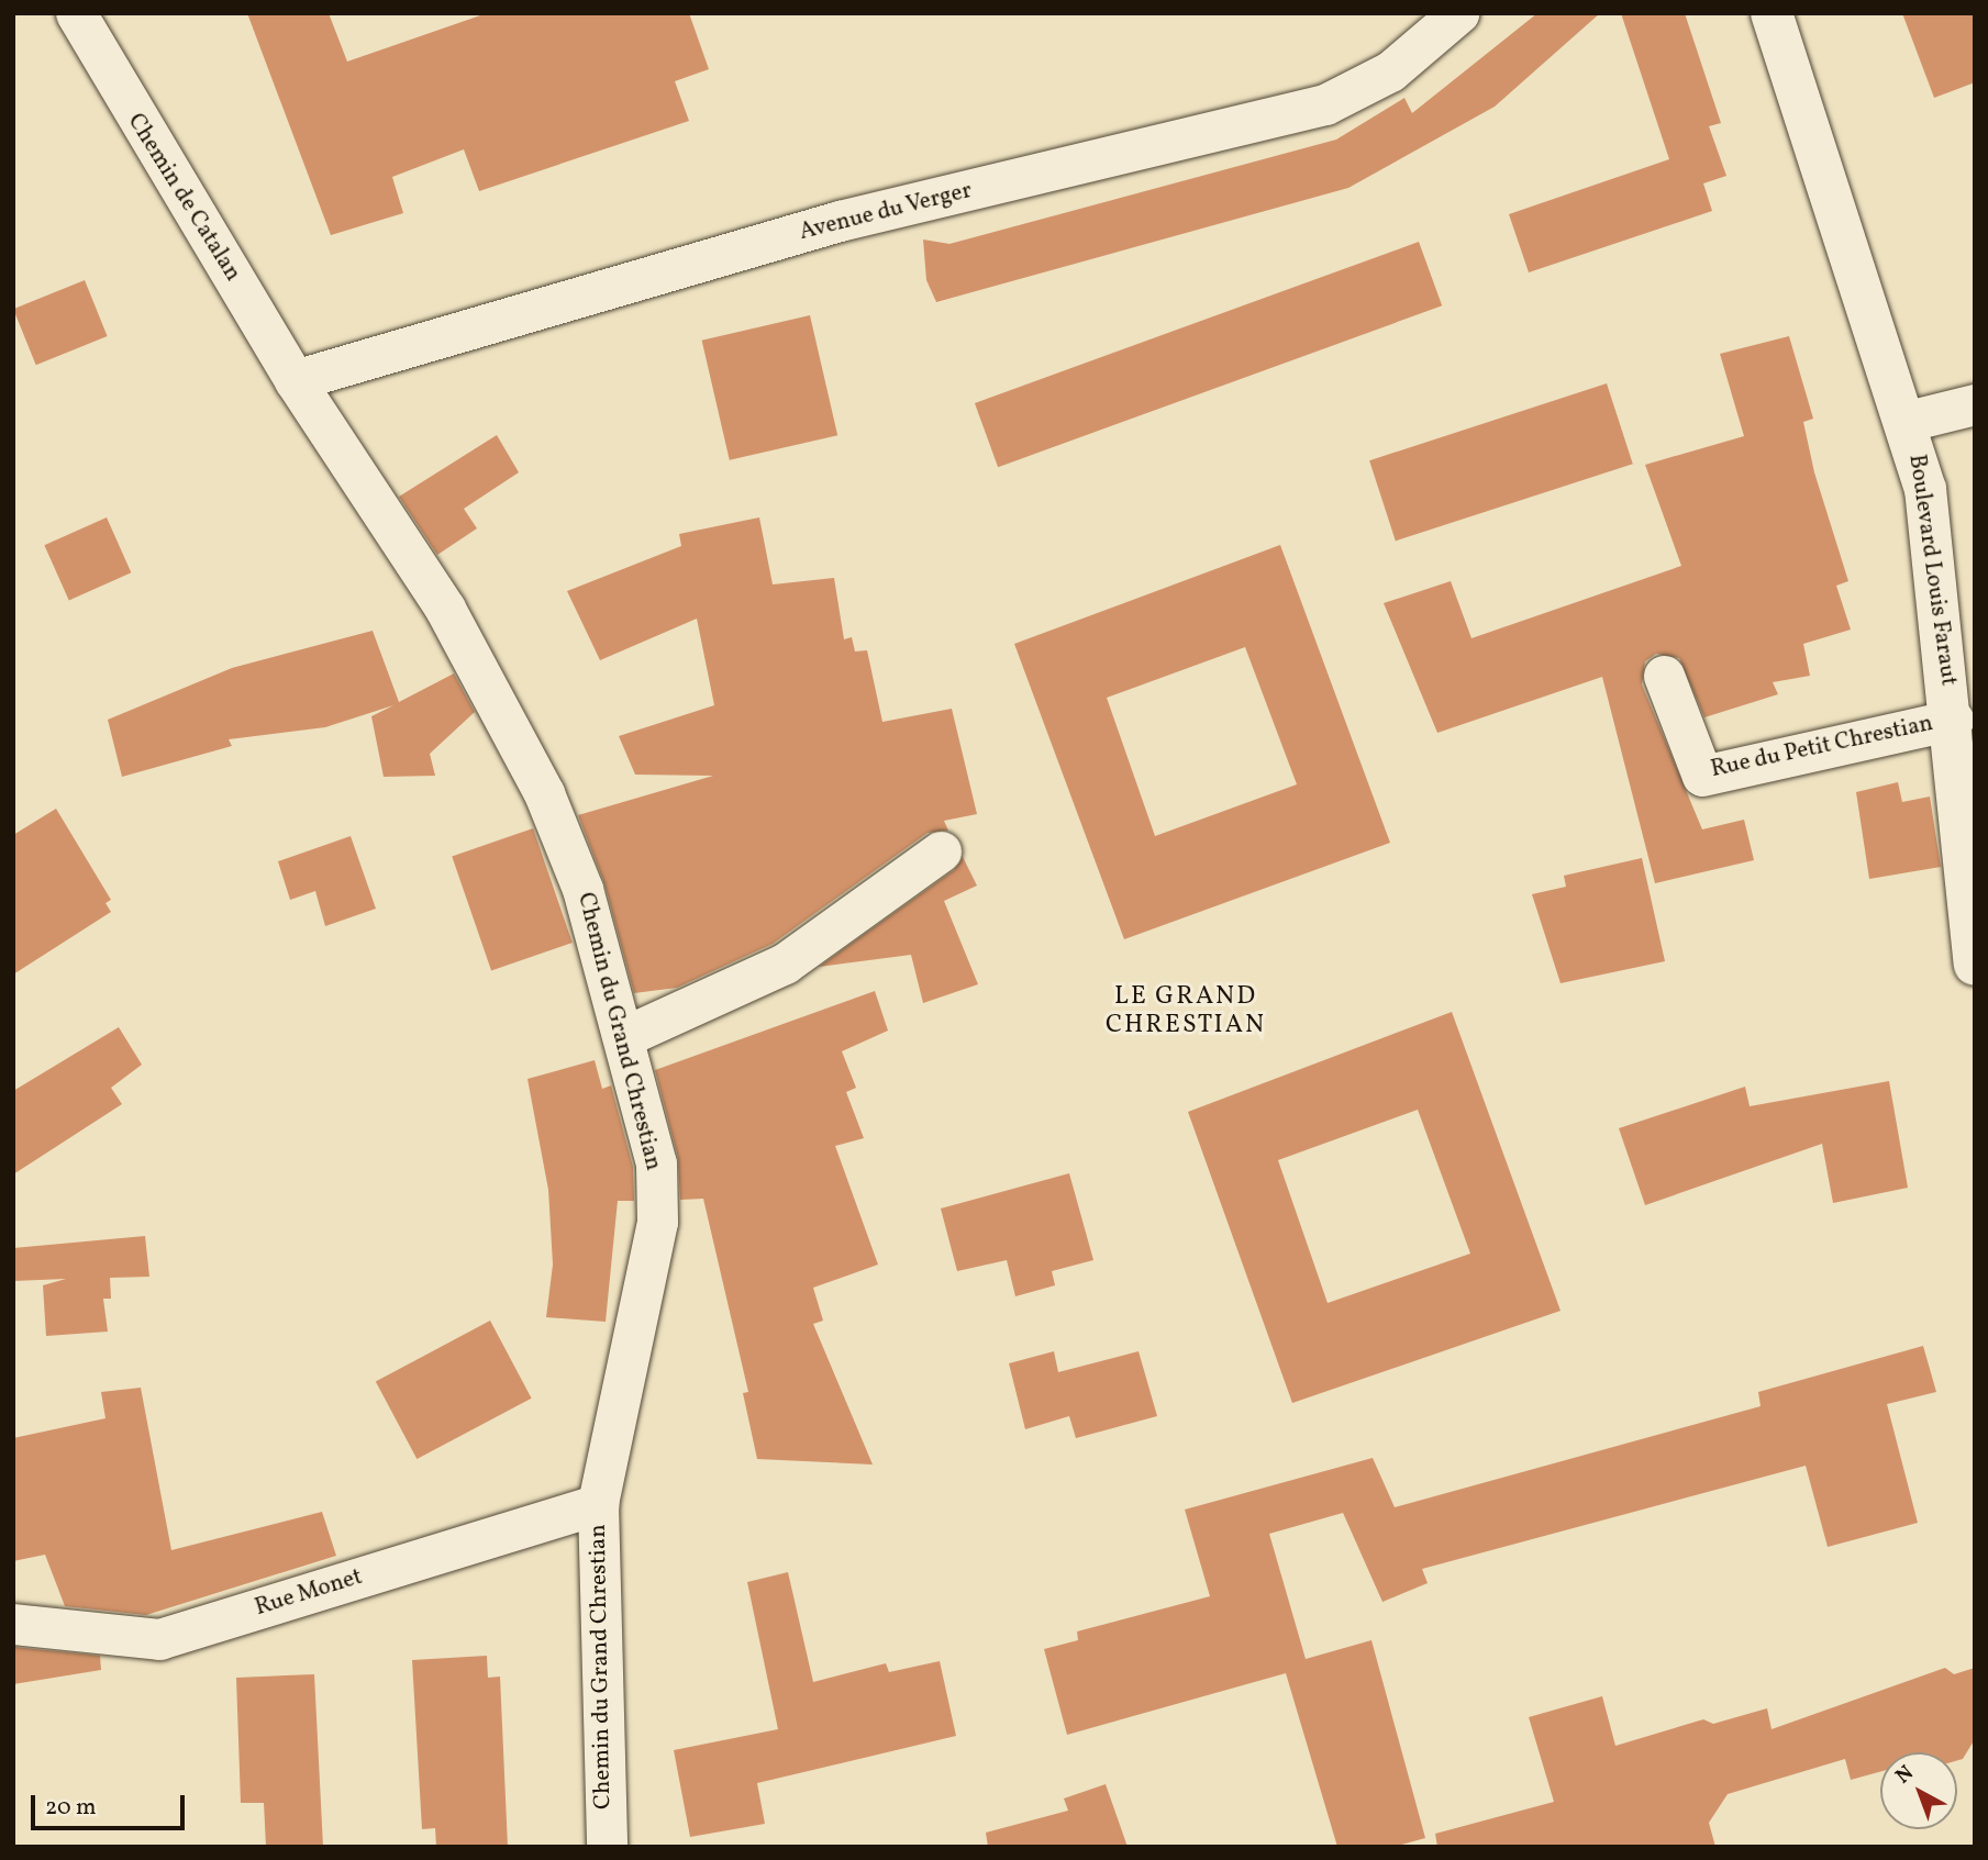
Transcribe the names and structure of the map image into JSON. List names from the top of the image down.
{
  "streets": {
    "street": [
      "Chemin de Catalan",
      "Avenue du Verger",
      "Boulevard Louis Faraut",
      "Rue du Petit Chrestian",
      "Chemin du Grand Chrestian",
      "Rue Monet"
    ]
  },
  "crossings": [
    ["Chemin de Catalan", "Avenue du Verger"],
    ["Chemin de Catalan", "Chemin du Grand Chrestian"],
    ["Avenue du Verger", "Chemin du Grand Chrestian"],
    ["Boulevard Louis Faraut", "Rue du Petit Chrestian"],
    ["Chemin du Grand Chrestian", "Rue Monet"]
  ],
  "districts": ["LE GRAND CHRESTIAN"],
  "scale_bar": "20 m",
  "north": "top left"
}
